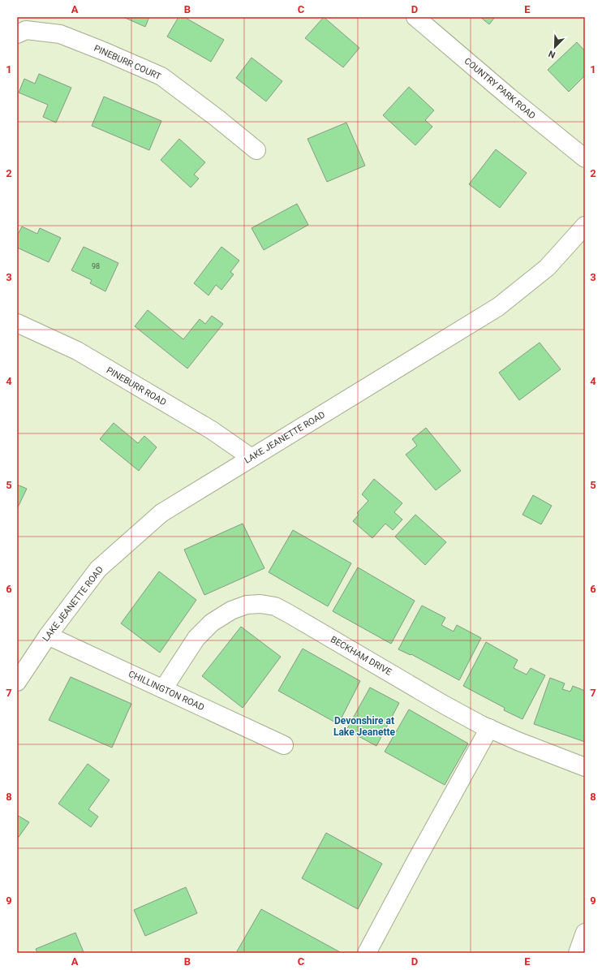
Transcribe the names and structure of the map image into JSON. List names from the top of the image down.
{
  "streets": {
    "street": [
      "PINEBURR COURT",
      "COUNTRY PARK ROAD",
      "PINEBURR ROAD",
      "LAKE JEANETTE ROAD",
      "BECKHAM DRIVE",
      "CHILLINGTON ROAD"
    ]
  },
  "crossings": [
    ["PINEBURR ROAD", "LAKE JEANETTE ROAD"],
    ["LAKE JEANETTE ROAD", "CHILLINGTON ROAD"],
    ["BECKHAM DRIVE", "CHILLINGTON ROAD"]
  ],
  "districts": ["Devonshire at Lake Jeanette"],
  "house_numbers": ["98"],
  "north": "bottom left",
  "grid": {
    "columns": [
      "A",
      "B",
      "C",
      "D",
      "E"
    ],
    "rows": [
      "1",
      "2",
      "3",
      "4",
      "5",
      "6",
      "7",
      "8",
      "9"
    ]
  }
}
